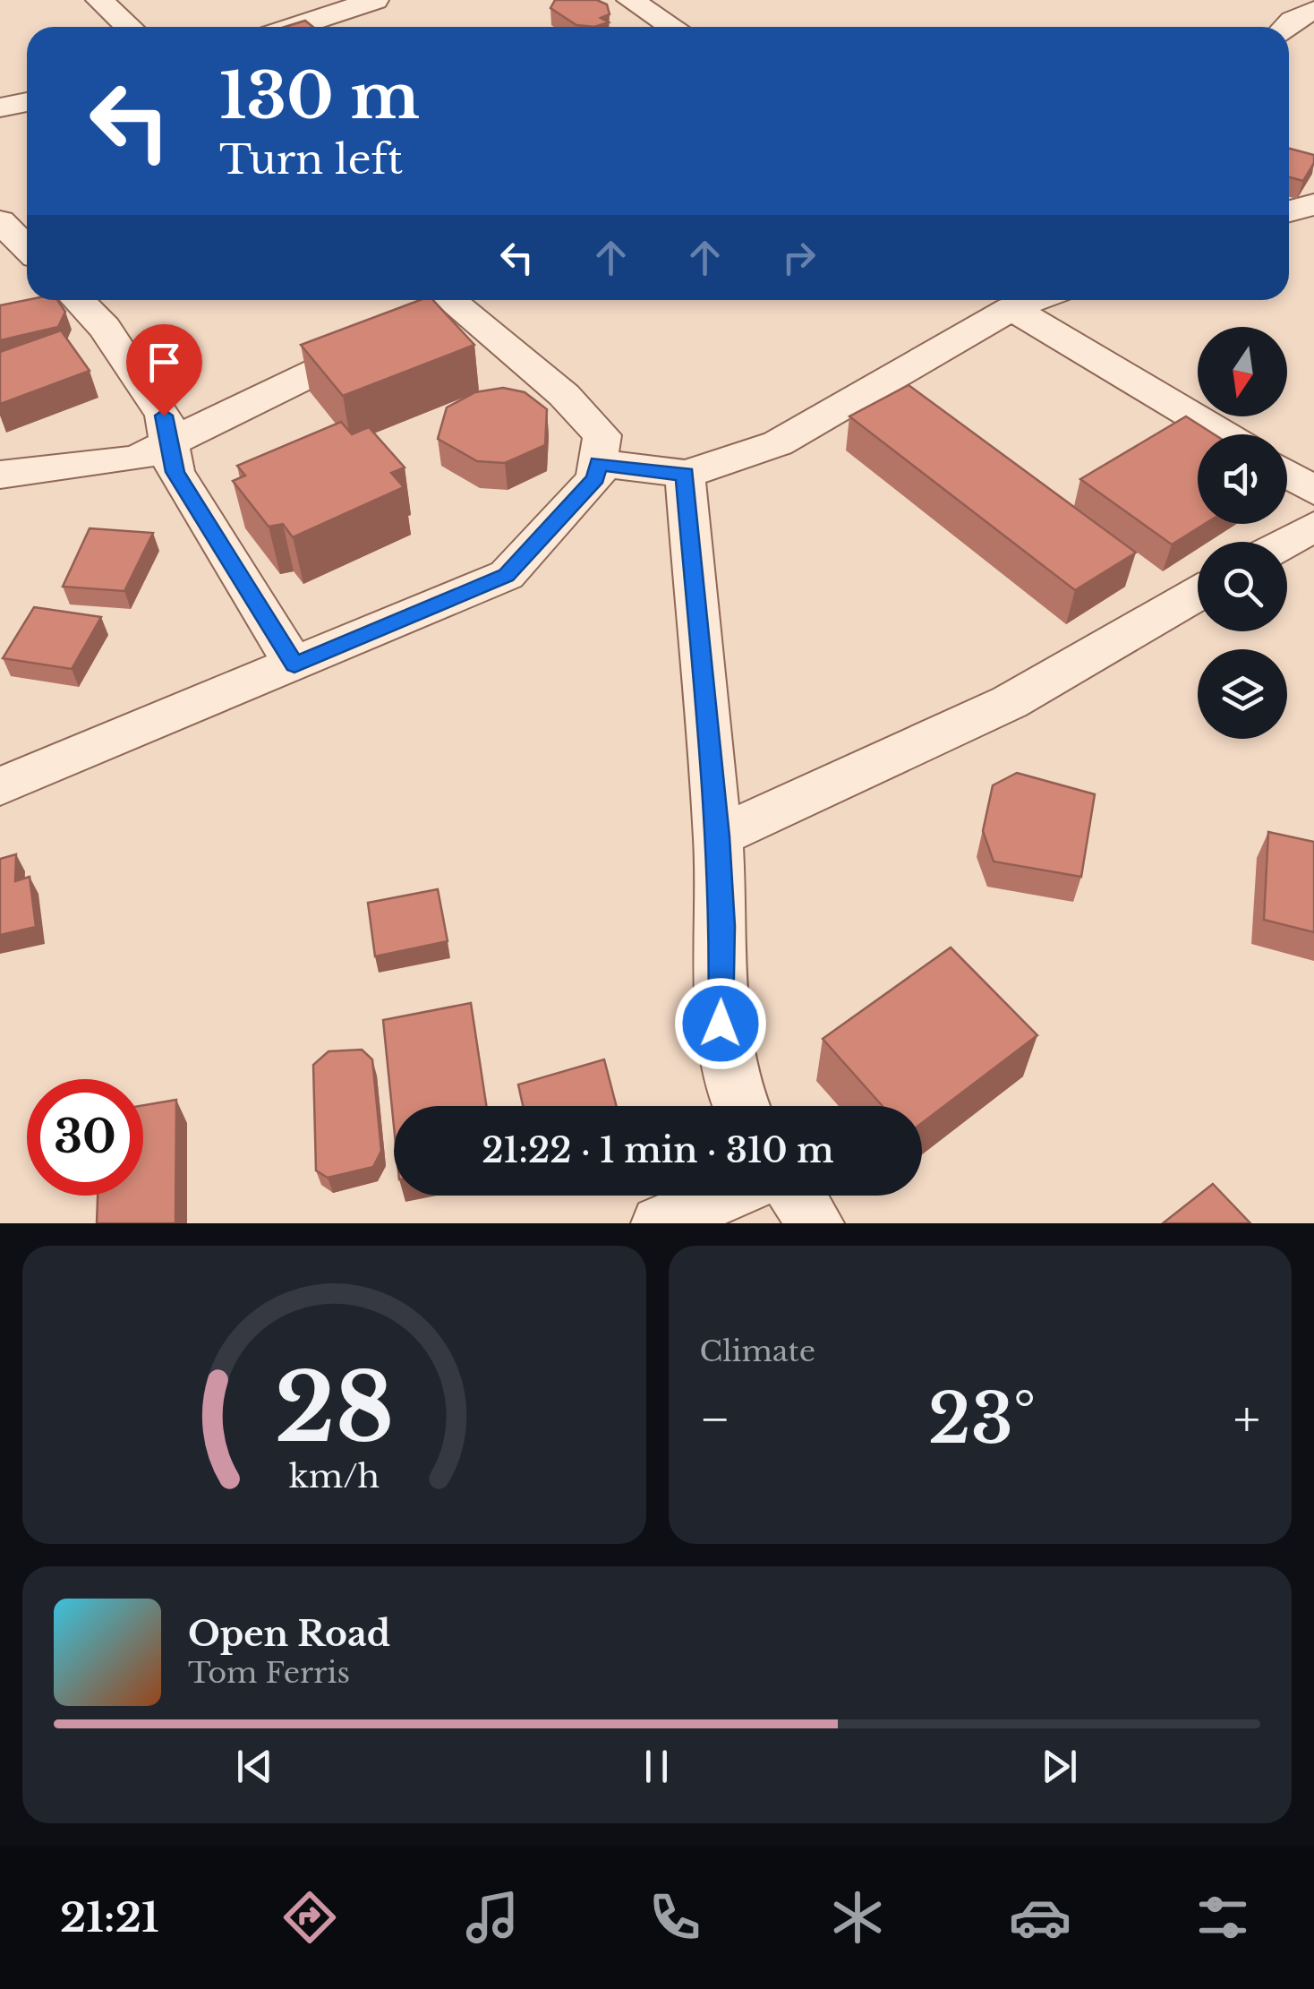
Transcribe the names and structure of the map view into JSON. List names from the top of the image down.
{
  "north": "bottom",
  "page": {
    "turn": ["130 m", "Turn left"],
    "limit": "30",
    "trip": "21:22 · 1 min · 310 m",
    "tile": "Climate",
    "heat": ["−", "23°", "+"],
    "song": ["Open Road", "Tom Ferris"],
    "tabs": "21:21",
    "gauge": ["28", "km/h"]
  }
}
